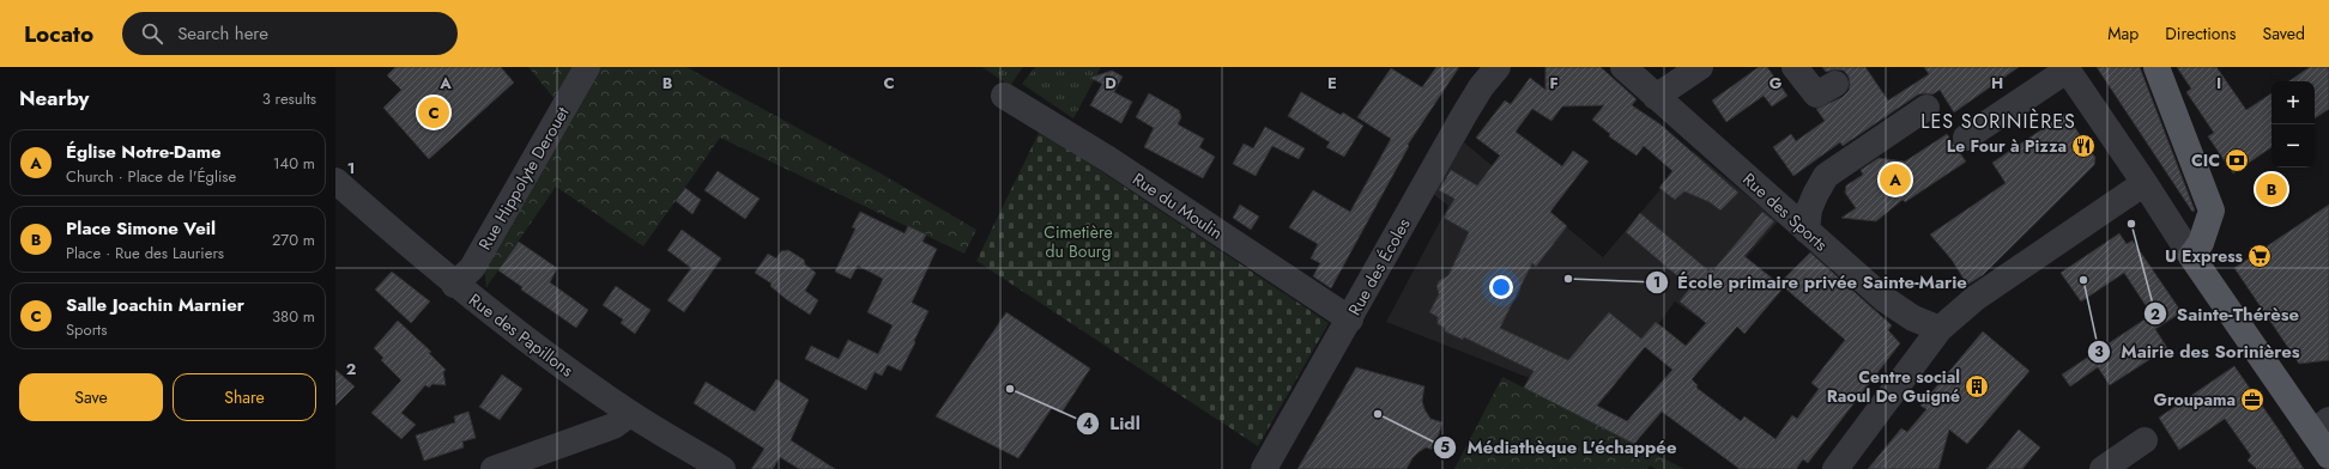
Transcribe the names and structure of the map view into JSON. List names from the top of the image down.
{
  "streets": {
    "street": [
      "Rue Hippolyte Derouet",
      "Rue du Moulin",
      "Rue des Sports",
      "Rue des Écoles",
      "Rue des Papillons"
    ]
  },
  "crossings": [
    ["Rue Hippolyte Derouet", "Rue des Papillons"],
    ["Rue du Moulin", "Rue des Écoles"]
  ],
  "districts": ["LES SORINIÈRES"],
  "parks": ["Cimetière du Bourg"],
  "places": {
    "restaurant": ["Le Four à Pizza"],
    "bank": ["CIC"],
    "other": [
      "Sainte-Thérèse",
      "École primaire privée Sainte-Marie",
      "Mairie des Sorinières",
      "Lidl",
      "Médiathèque L'échappée"
    ],
    "supermarket": ["U Express"],
    "building": ["Centre social Raoul De Guigné"],
    "office": ["Groupama"]
  },
  "page": {
    "header": "Locato",
    "search": "Search here",
    "nav": ["Map", "Directions", "Saved"],
    "heading": ["Nearby", "3 results"],
    "map_buttons": ["+", "−"],
    "pins": ["C", "A", "B"],
    "list": [
      {
        "mark": "A",
        "name": "Église Notre-Dame",
        "note": "Church · Place de l'Église",
        "value": "140 m"
      },
      {
        "mark": "B",
        "name": "Place Simone Veil",
        "note": "Place · Rue des Lauriers",
        "value": "270 m"
      },
      {
        "mark": "C",
        "name": "Salle Joachin Marnier",
        "note": "Sports",
        "value": "380 m"
      }
    ],
    "buttons": ["Save", "Share"]
  },
  "grid": {
    "columns": [
      "A",
      "B",
      "C",
      "D",
      "E",
      "F",
      "G",
      "H",
      "I"
    ],
    "rows": ["1", "2"]
  }
}
